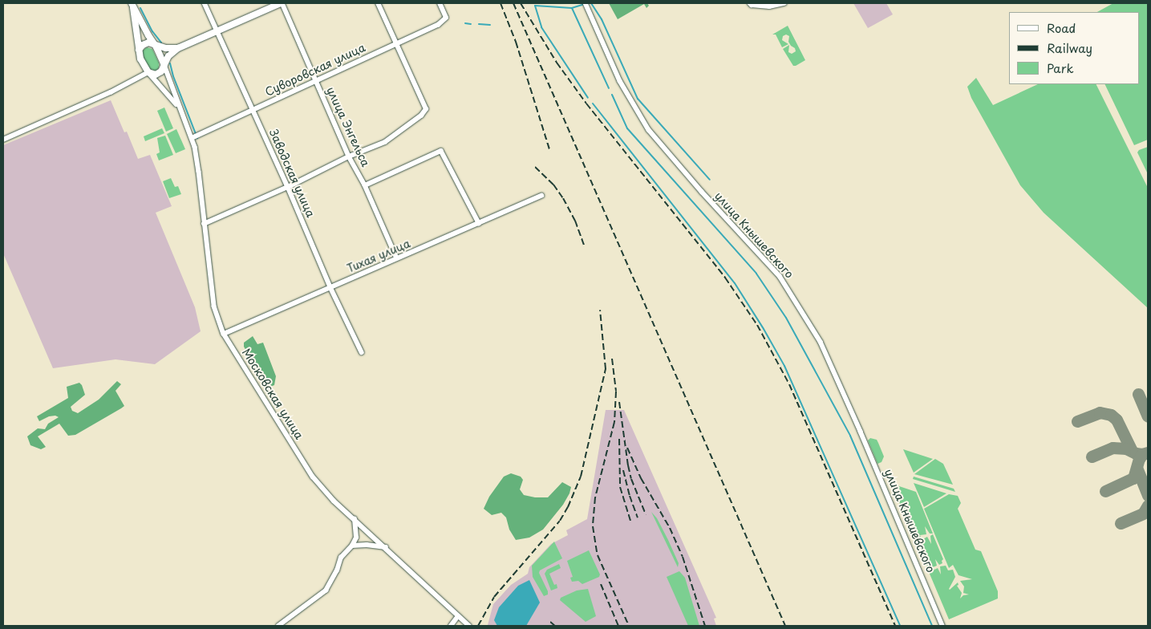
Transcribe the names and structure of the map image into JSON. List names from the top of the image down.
{
  "streets": {
    "main road": ["Московская улица"],
    "street": [
      "Суворовская улица",
      "улица Энгельса",
      "Заводская улица",
      "улица Кнышевского",
      "Тихая улица"
    ]
  },
  "crossings": [
    ["Суворовская улица", "улица Энгельса"],
    ["Суворовская улица", "Заводская улица"],
    ["Суворовская улица", "Московская улица"],
    ["улица Энгельса", "Тихая улица"],
    ["Заводская улица", "Тихая улица"],
    ["Тихая улица", "Московская улица"]
  ],
  "legend": ["Road", "Railway", "Park"]
}
